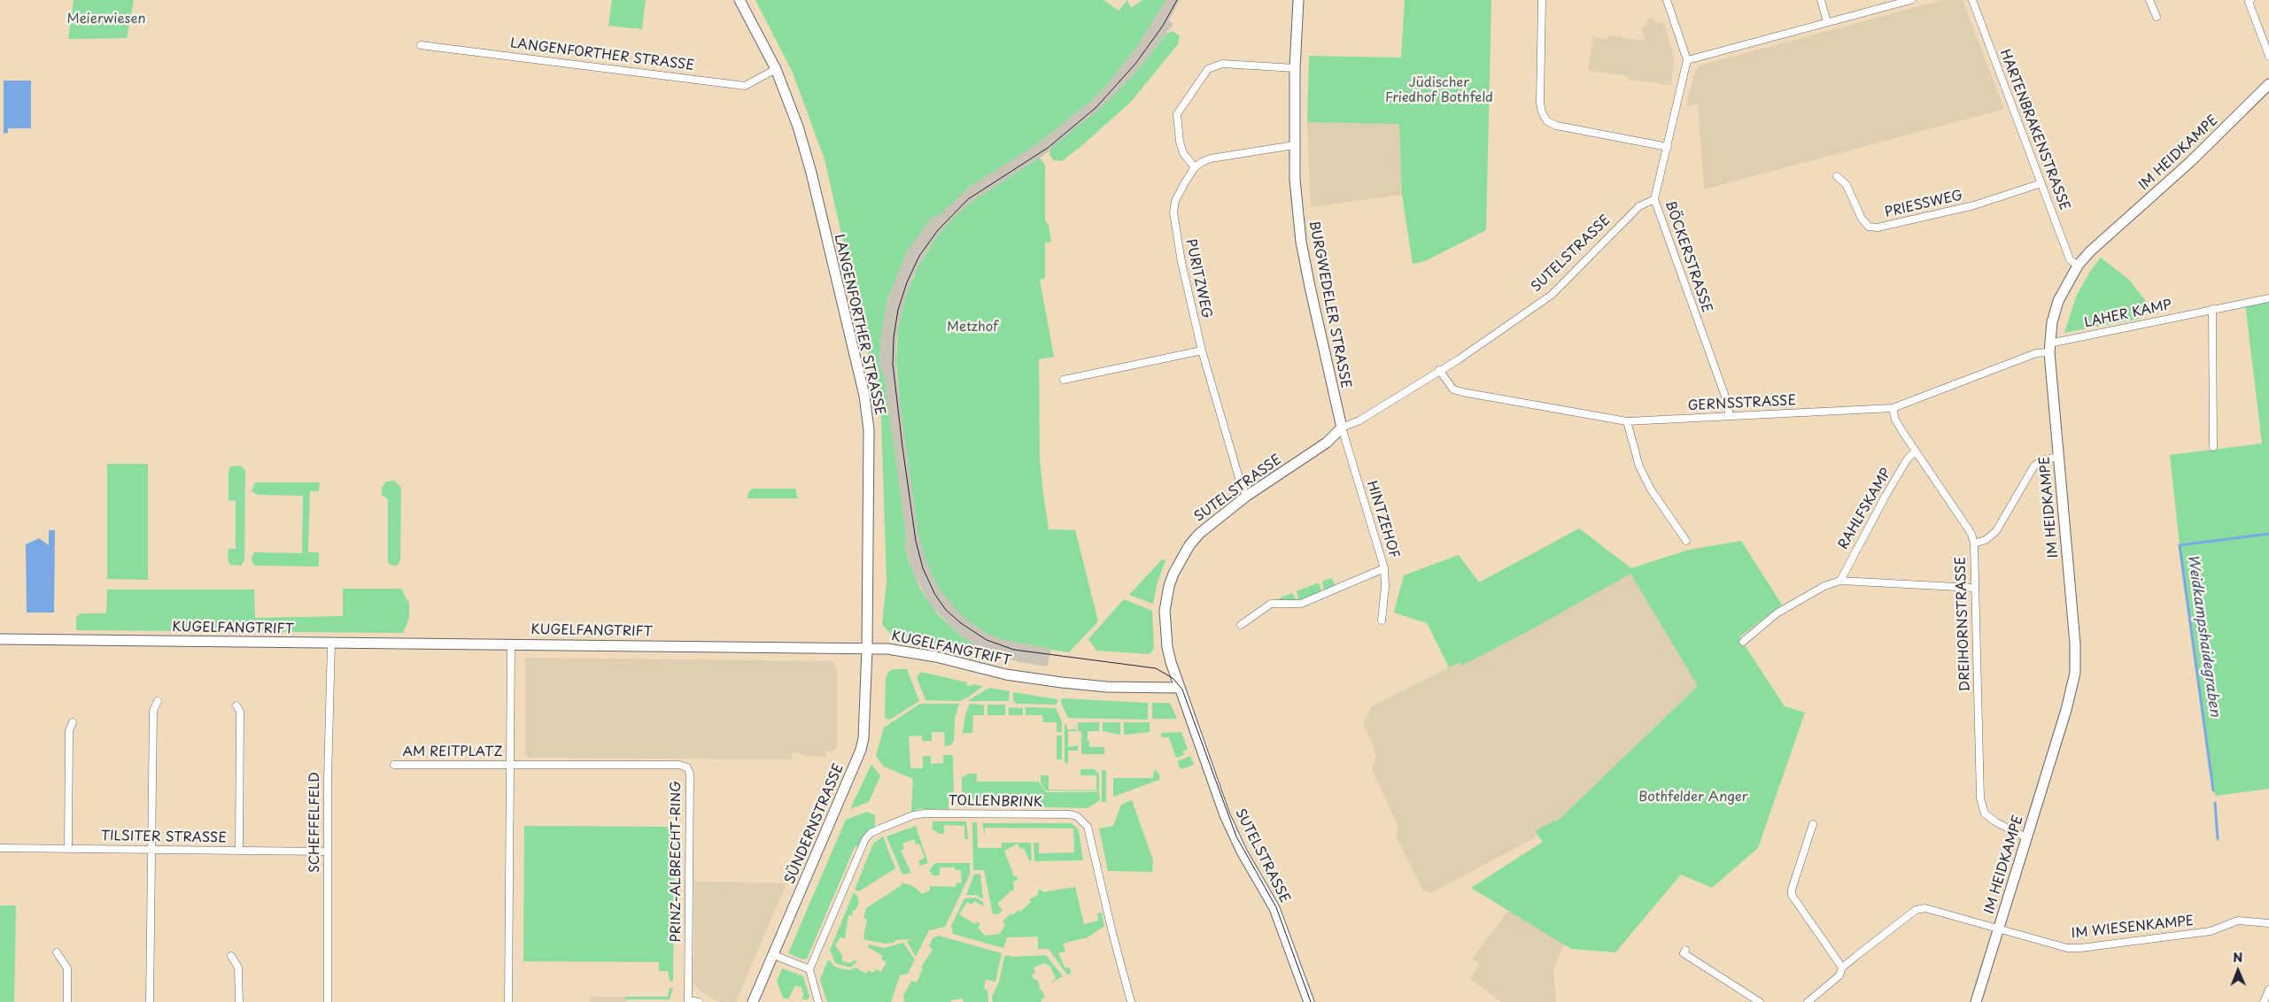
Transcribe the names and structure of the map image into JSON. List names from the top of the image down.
{
  "streets": {
    "street": [
      "LANGENFORTHER STRASSE",
      "HARTENBRAKENSTRASSE",
      "IM HEIDKAMPE",
      "PRIESSWEG",
      "SUTELSTRASSE",
      "BÖCKERSTRASSE",
      "PURITZWEG",
      "BURGWEDELER STRASSE",
      "LAHER KAMP",
      "GERNSSTRASSE",
      "RAHLFSKAMP",
      "HINTZEHOF",
      "DREIHORNSTRASSE",
      "KUGELFANGTRIFT",
      "AM REITPLATZ",
      "TOLLENBRINK",
      "SCHEFFELFELD",
      "SÜNDERNSTRASSE",
      "TILSITER STRASSE",
      "PRINZ-ALBRECHT-RING",
      "IM WIESENKAMPE"
    ]
  },
  "crossings": [
    ["LANGENFORTHER STRASSE", "KUGELFANGTRIFT"],
    ["LANGENFORTHER STRASSE", "SÜNDERNSTRASSE"],
    ["HARTENBRAKENSTRASSE", "IM HEIDKAMPE"],
    ["HARTENBRAKENSTRASSE", "PRIESSWEG"],
    ["IM HEIDKAMPE", "LAHER KAMP"],
    ["IM HEIDKAMPE", "GERNSSTRASSE"],
    ["IM HEIDKAMPE", "DREIHORNSTRASSE"],
    ["IM HEIDKAMPE", "IM WIESENKAMPE"],
    ["SUTELSTRASSE", "BÖCKERSTRASSE"],
    ["SUTELSTRASSE", "PURITZWEG"],
    ["SUTELSTRASSE", "BURGWEDELER STRASSE"],
    ["SUTELSTRASSE", "GERNSSTRASSE"],
    ["SUTELSTRASSE", "HINTZEHOF"],
    ["SUTELSTRASSE", "KUGELFANGTRIFT"],
    ["BÖCKERSTRASSE", "GERNSSTRASSE"],
    ["BURGWEDELER STRASSE", "HINTZEHOF"],
    ["LAHER KAMP", "GERNSSTRASSE"],
    ["GERNSSTRASSE", "DREIHORNSTRASSE"],
    ["RAHLFSKAMP", "DREIHORNSTRASSE"],
    ["KUGELFANGTRIFT", "SCHEFFELFELD"],
    ["KUGELFANGTRIFT", "SÜNDERNSTRASSE"],
    ["AM REITPLATZ", "PRINZ-ALBRECHT-RING"],
    ["SCHEFFELFELD", "TILSITER STRASSE"]
  ],
  "water": ["Weidkampshaidegraben"],
  "parks": [
    "Meierwiesen",
    "Jüdischer Friedhof Bothfeld",
    "Metzhof",
    "Bothfelder Anger"
  ],
  "north": "top"
}
